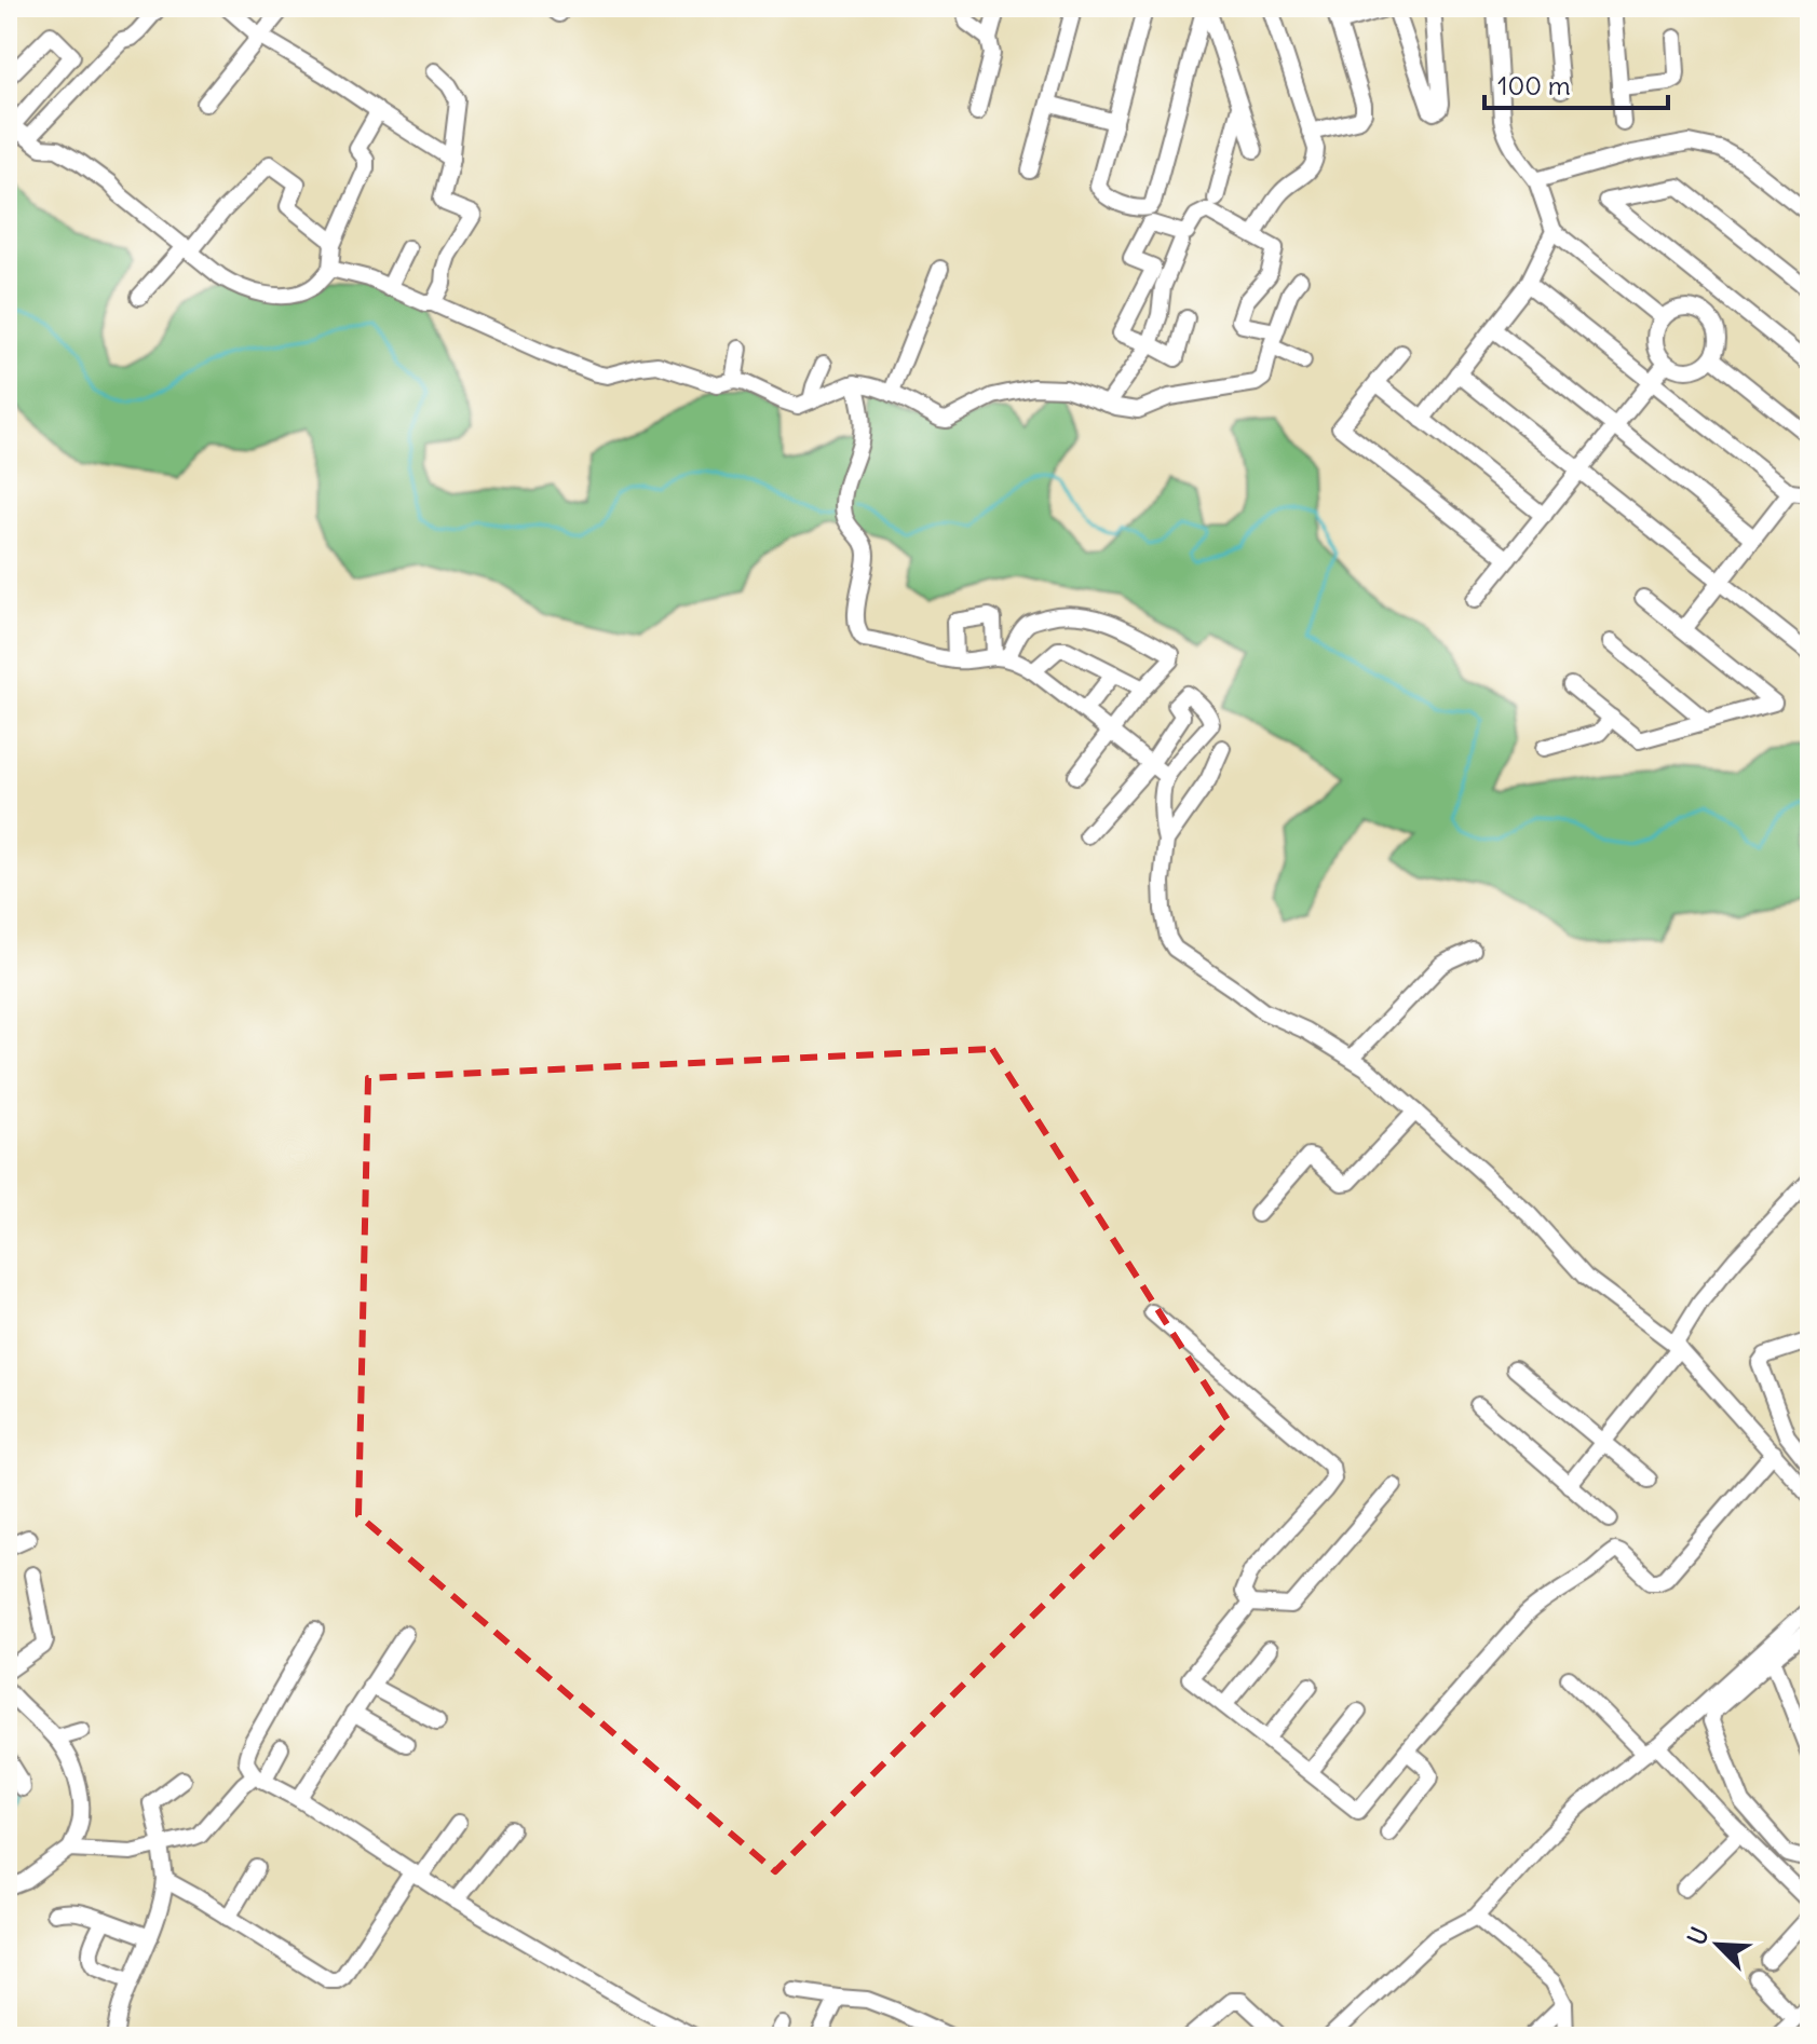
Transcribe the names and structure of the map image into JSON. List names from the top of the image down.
{
  "scale_bar": "100 m",
  "north": "top left"
}
